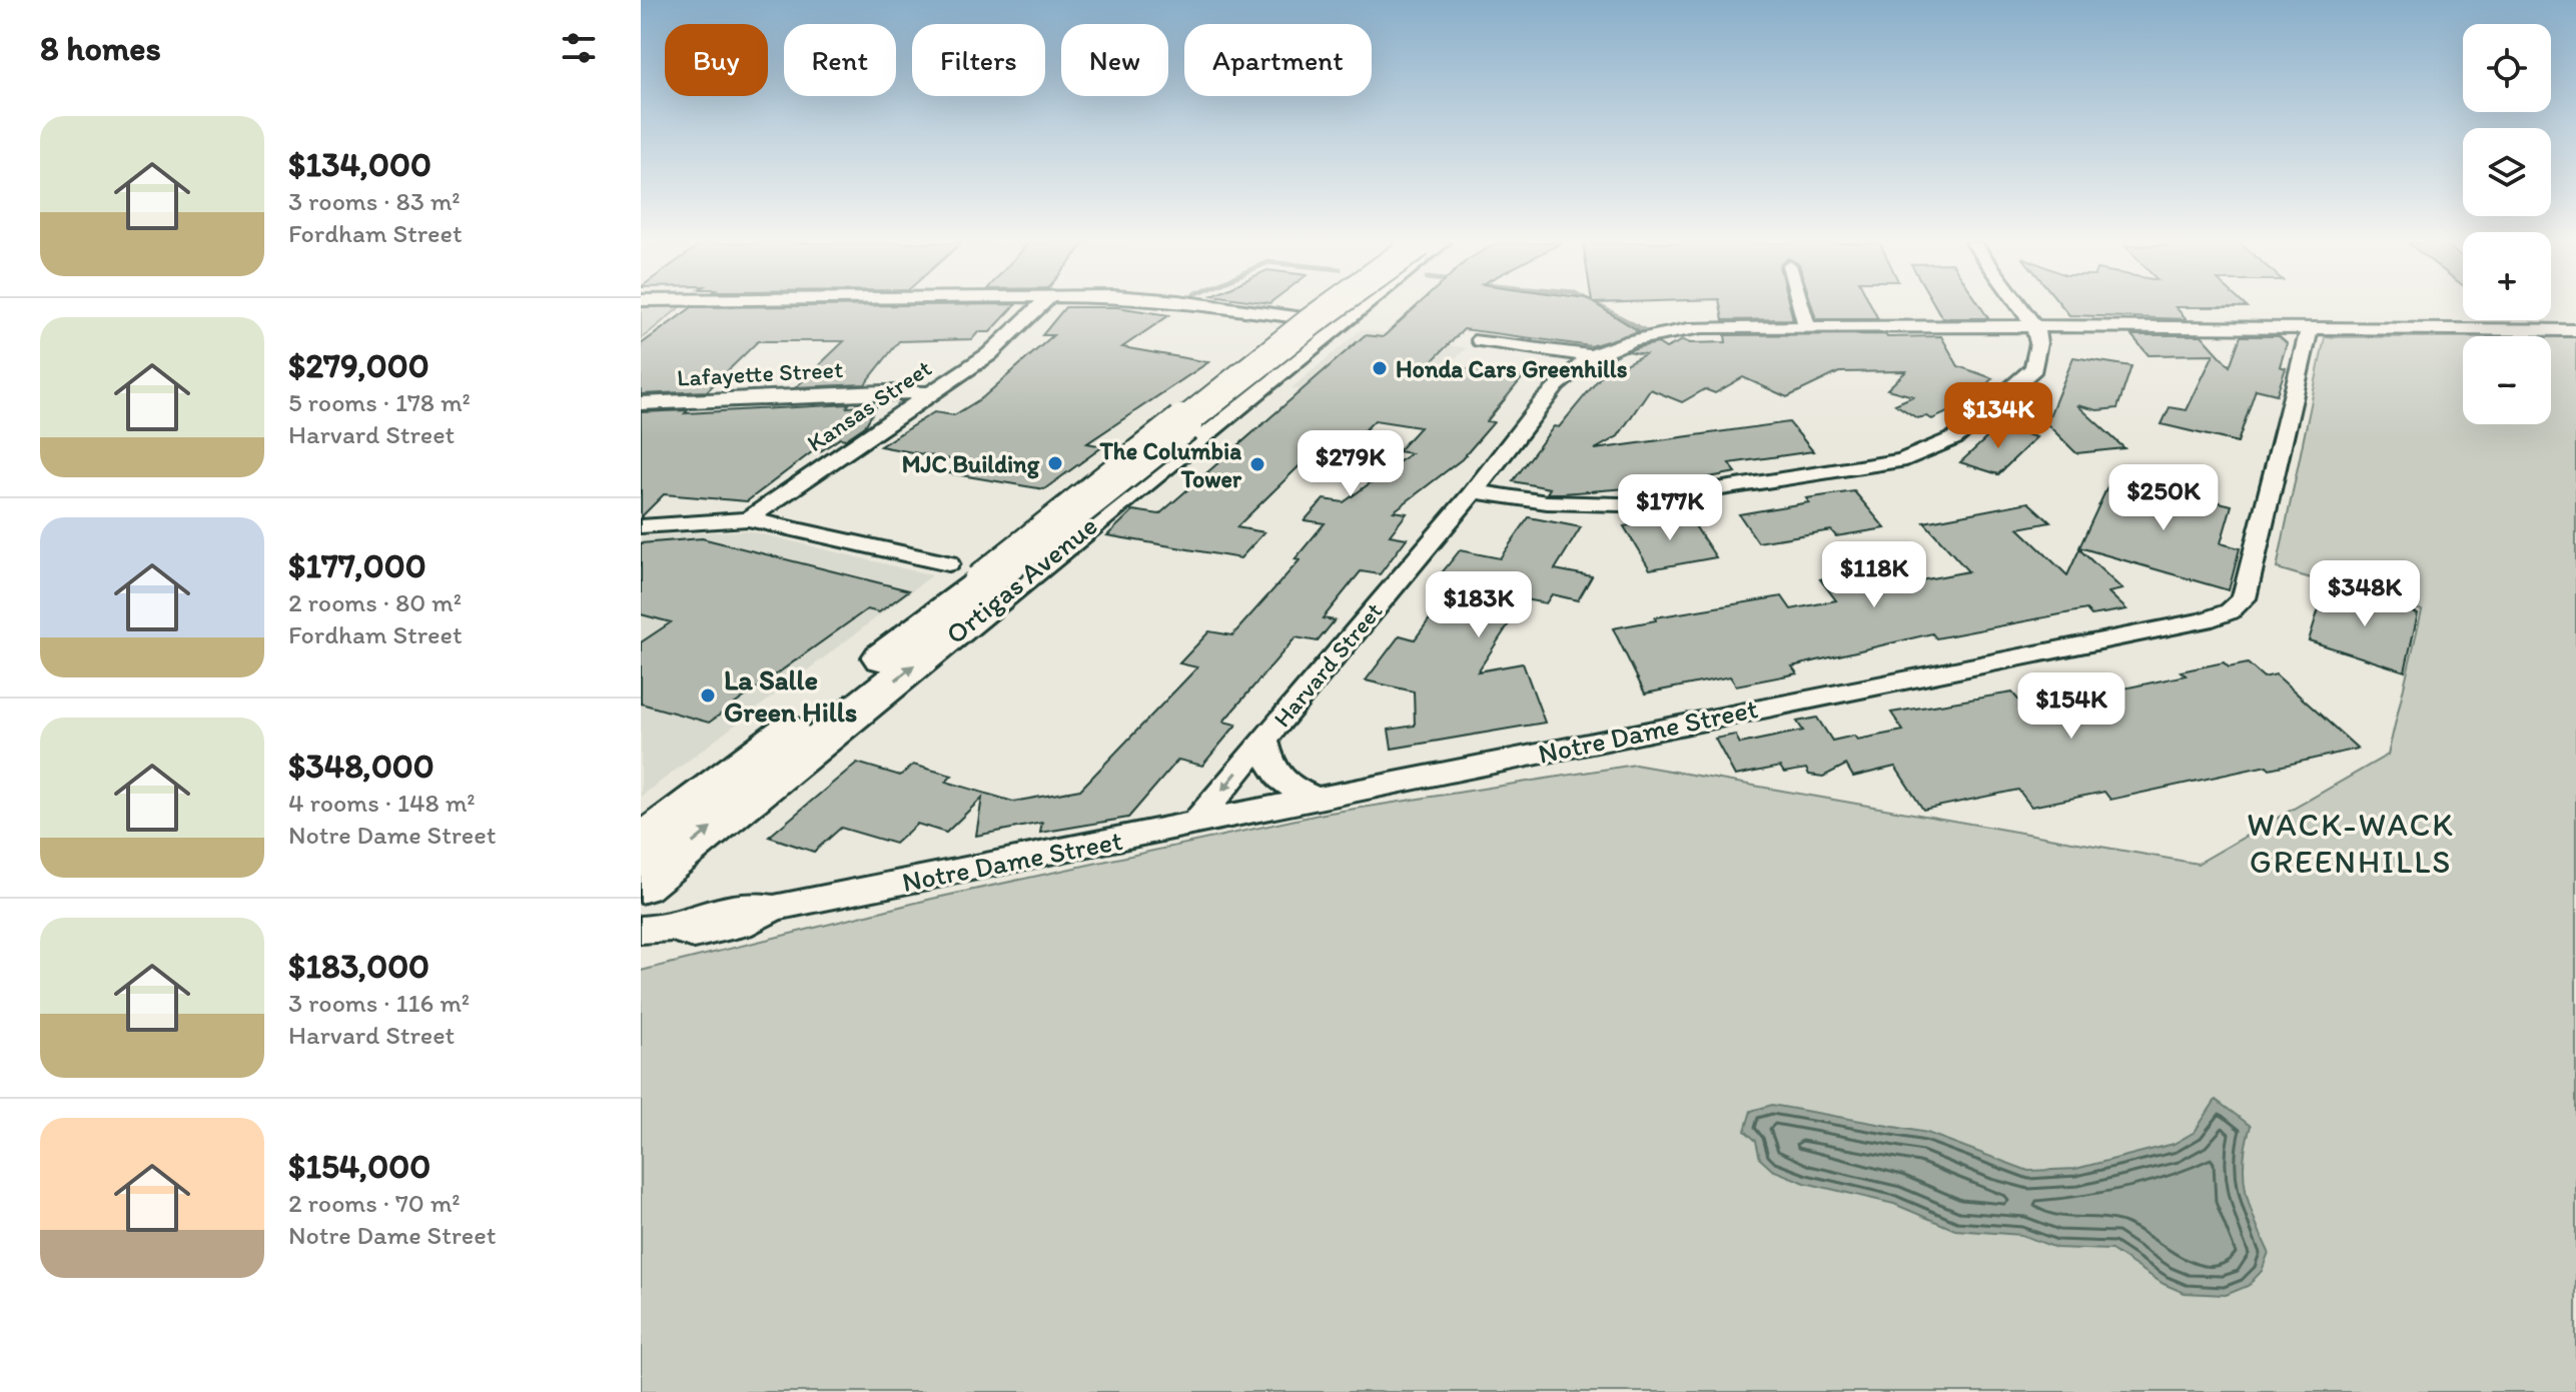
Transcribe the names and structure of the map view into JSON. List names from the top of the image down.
{
  "streets": {
    "main road": ["Ortigas Avenue"],
    "street": [
      "Lafayette Street",
      "Kansas Street",
      "Harvard Street",
      "Notre Dame Street"
    ]
  },
  "crossings": [
    ["Lafayette Street", "Kansas Street"],
    ["Harvard Street", "Notre Dame Street"]
  ],
  "districts": ["WACK-WACK GREENHILLS"],
  "places": [
    "Honda Cars Greenhills",
    "MJC Building",
    "The Columbia Tower",
    "La Salle Green Hills"
  ],
  "page": {
    "heading": "8 homes",
    "map_buttons": ["+", "−"],
    "chip": [
      "Buy",
      "Rent",
      "Filters",
      "New",
      "Apartment"
    ],
    "list": [
      {
        "name": "$134,000",
        "note": "3 rooms · 83 m² · Fordham Street"
      },
      {
        "name": "$279,000",
        "note": "5 rooms · 178 m² · Harvard Street"
      },
      {
        "name": "$177,000",
        "note": "2 rooms · 80 m² · Fordham Street"
      },
      {
        "name": "$348,000",
        "note": "4 rooms · 148 m² · Notre Dame Street"
      },
      {
        "name": "$183,000",
        "note": "3 rooms · 116 m² · Harvard Street"
      },
      {
        "name": "$154,000",
        "note": "2 rooms · 70 m² · Notre Dame Street"
      }
    ],
    "price": [
      "$134K",
      "$279K",
      "$250K",
      "$177K",
      "$118K",
      "$348K",
      "$183K",
      "$154K"
    ]
  }
}
